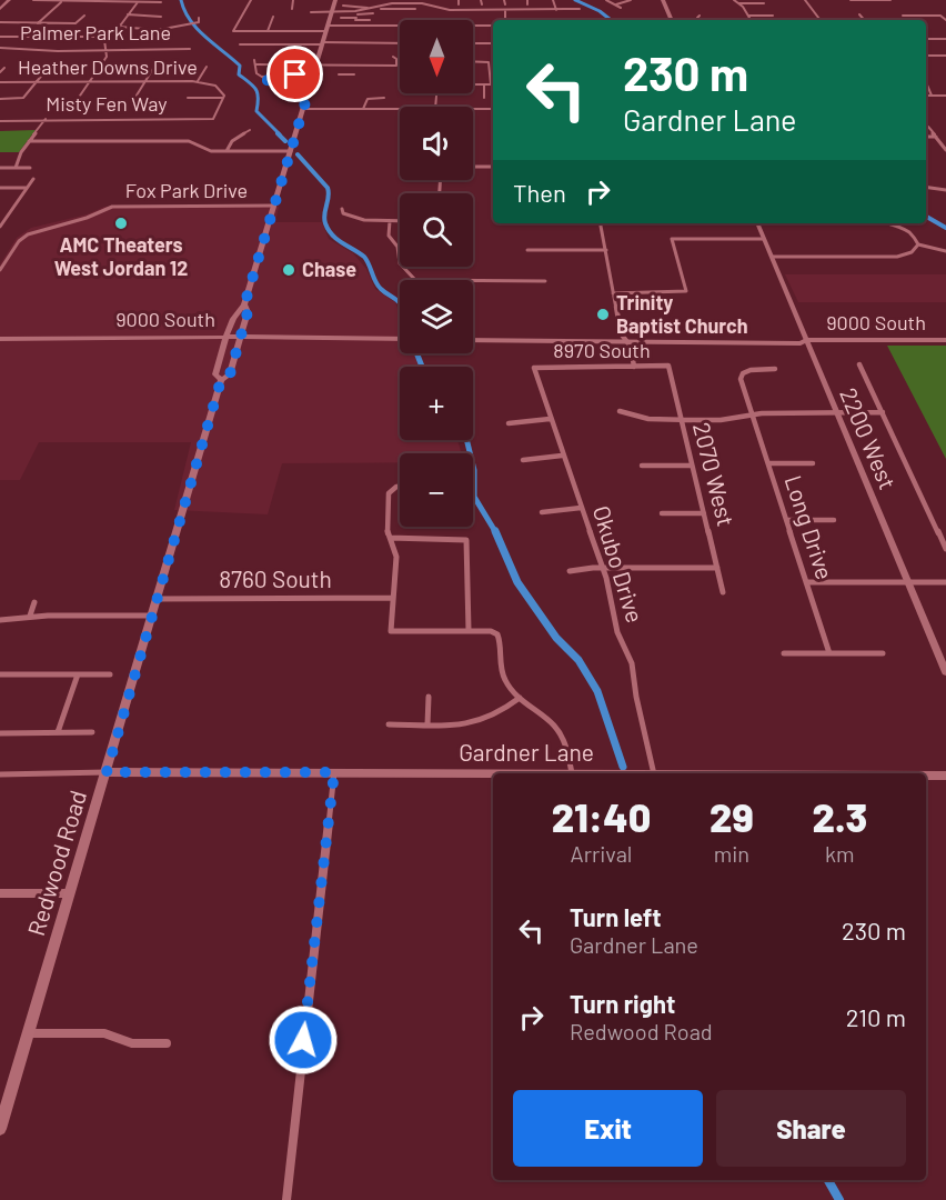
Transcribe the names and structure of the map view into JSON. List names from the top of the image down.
{
  "streets": {
    "main road": ["9000 South", "Redwood Road"],
    "street": [
      "Palmer Park Lane",
      "Heather Downs Drive",
      "Misty Fen Way",
      "Fox Park Drive",
      "8970 South",
      "2200 West",
      "2070 West",
      "Long Drive",
      "Okubo Drive",
      "8760 South",
      "Gardner Lane"
    ]
  },
  "crossings": [
    ["Heather Downs Drive", "Misty Fen Way"],
    ["Fox Park Drive", "Redwood Road"],
    ["9000 South", "2200 West"],
    ["9000 South", "Redwood Road"],
    ["8970 South", "2070 West"],
    ["8970 South", "Okubo Drive"],
    ["8760 South", "Redwood Road"],
    ["Gardner Lane", "Redwood Road"]
  ],
  "places": ["AMC Theaters West Jordan 12", "Chase", "Trinity Baptist Church"],
  "north": "bottom",
  "page": {
    "map_buttons": ["+", "−"],
    "turn": ["230 m", "Gardner Lane"],
    "then": "Then",
    "eta": [
      "21:40",
      "Arrival",
      "29",
      "min",
      "2.3",
      "km"
    ],
    "list": [
      {
        "name": "Turn left",
        "note": "Gardner Lane",
        "value": "230 m"
      },
      {
        "name": "Turn right",
        "note": "Redwood Road",
        "value": "210 m"
      }
    ],
    "buttons": ["Exit", "Share"]
  }
}
